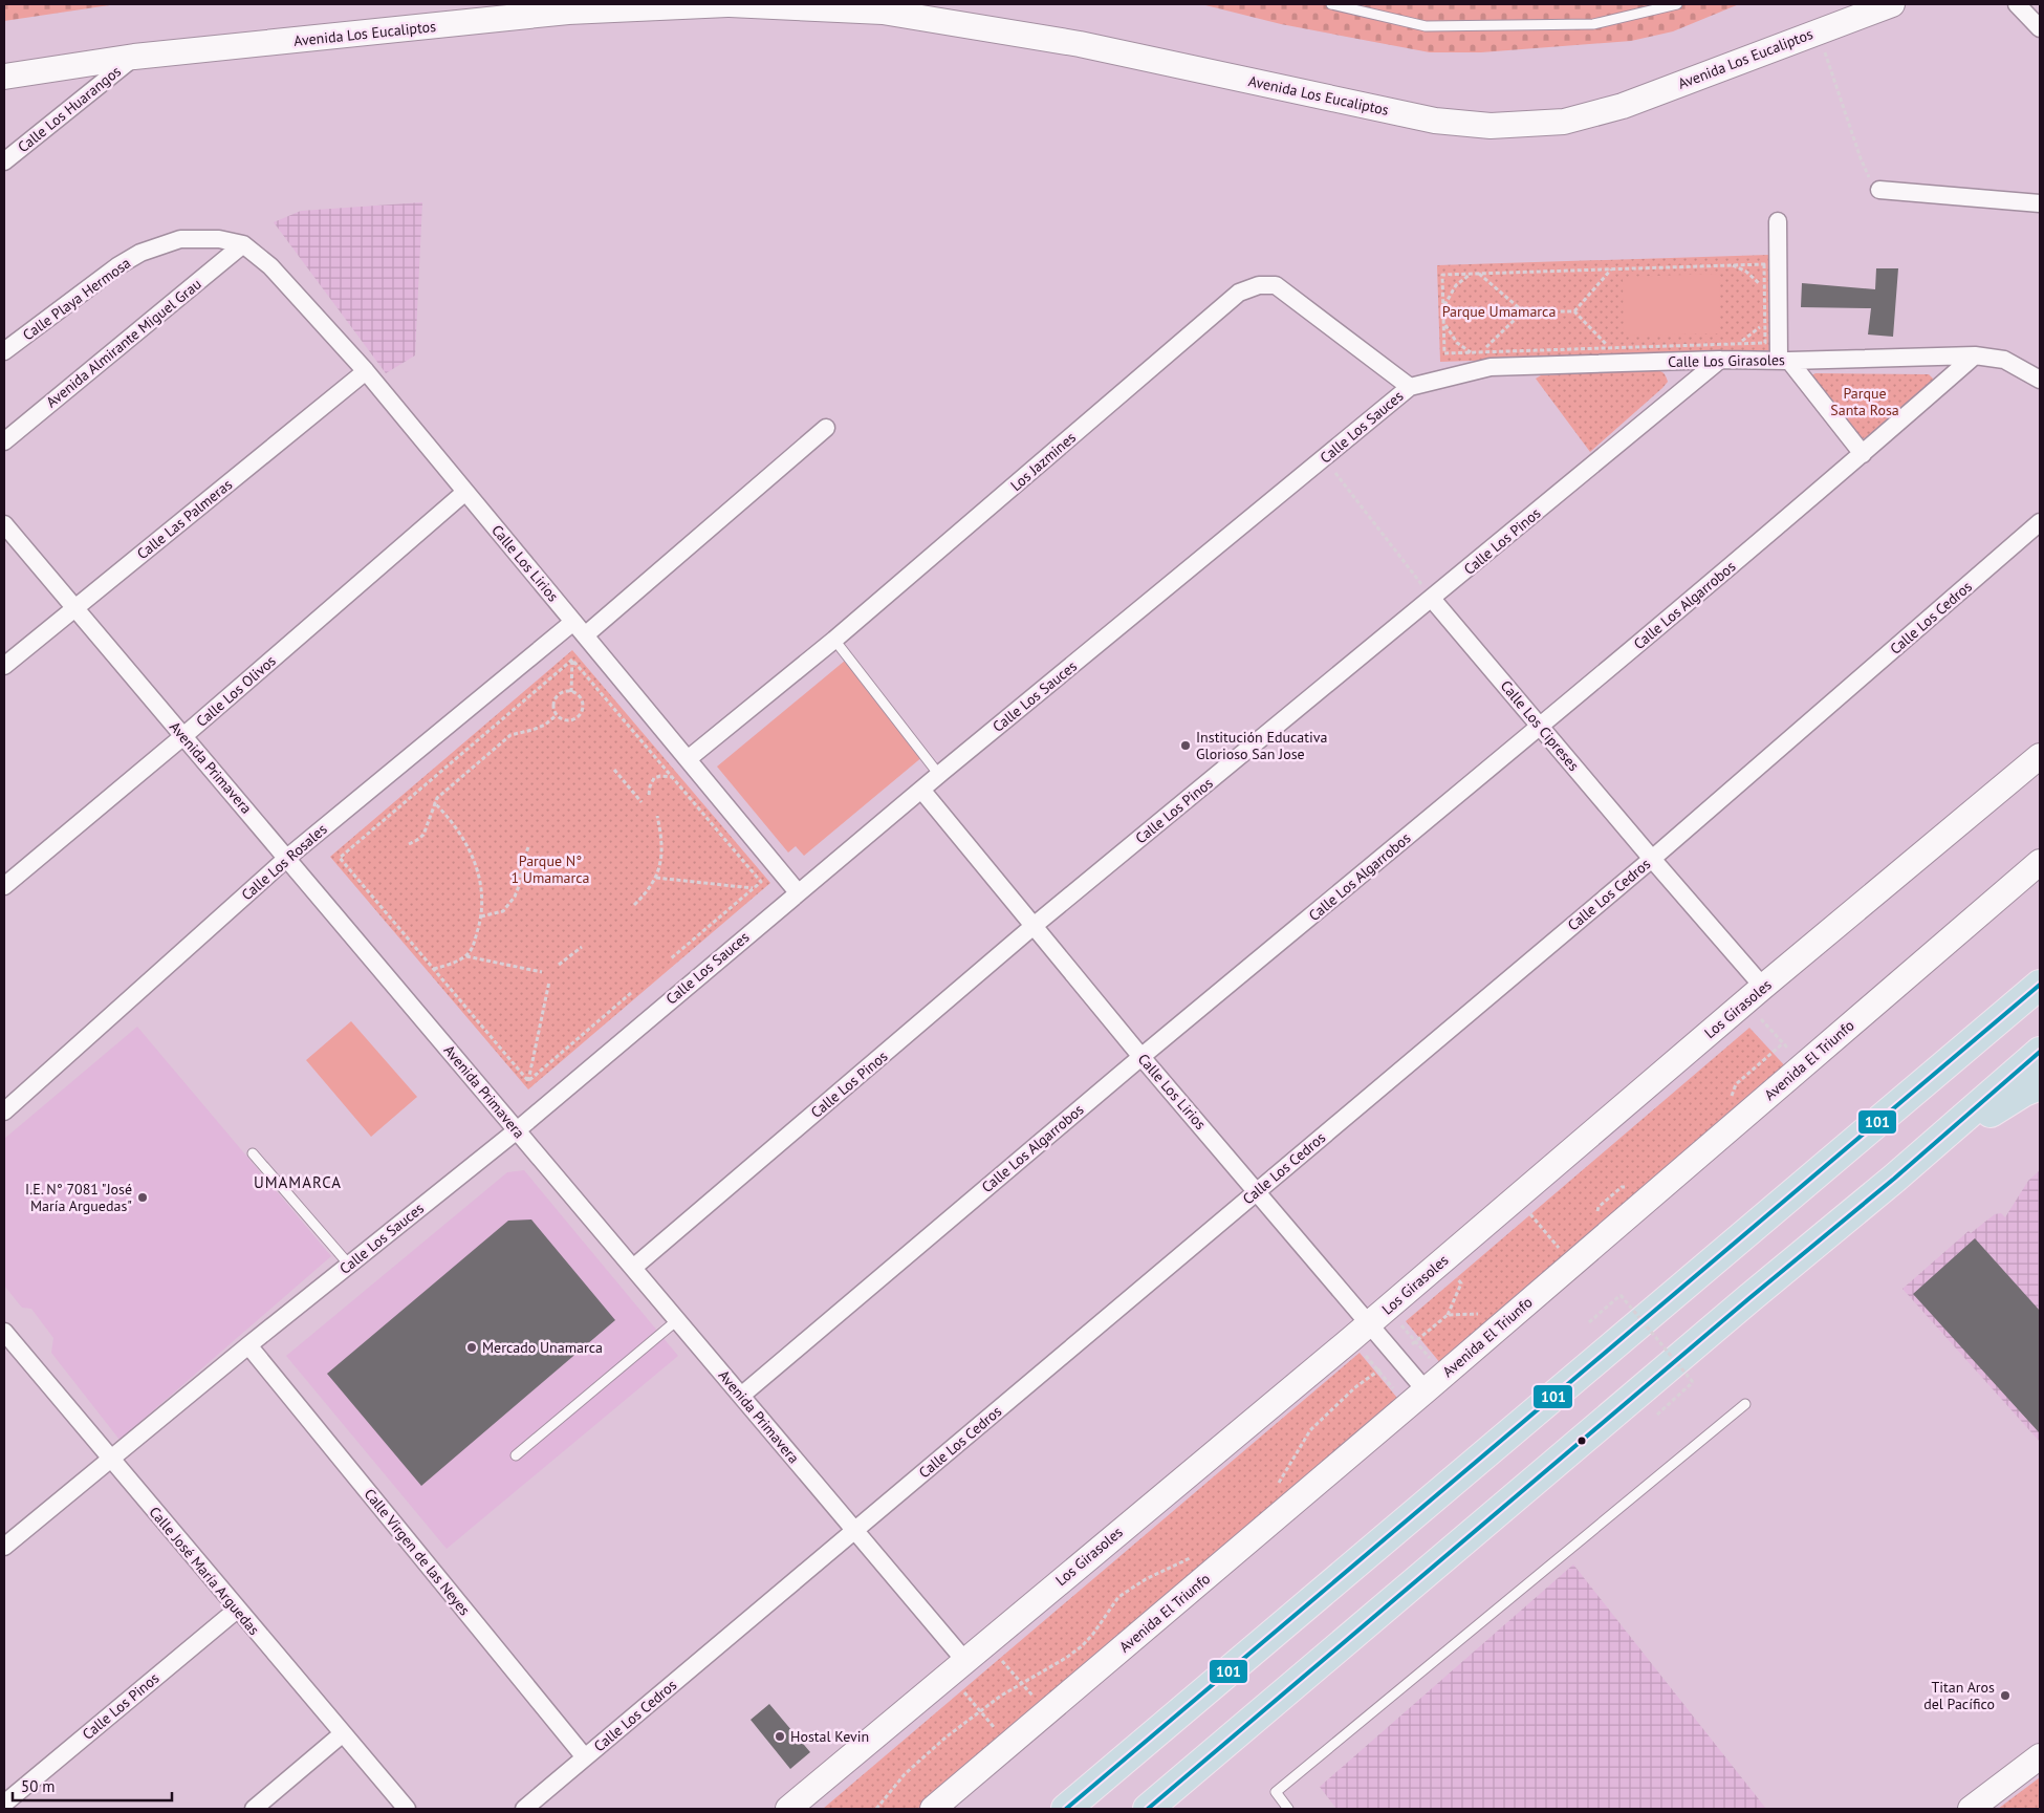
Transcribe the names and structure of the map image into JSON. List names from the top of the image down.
{
  "streets": {
    "street": [
      "Avenida Los Eucaliptos",
      "Calle Los Huarangos",
      "Calle Playa Hermosa",
      "Avenida Almirante Miguel Grau",
      "Calle Los Girasoles",
      "Calle Los Sauces",
      "Los Jazmines",
      "Calle Las Palmeras",
      "Calle Los Pinos",
      "Calle Los Lirios",
      "Calle Los Algarrobos",
      "Calle Los Cedros",
      "Calle Los Olivos",
      "Calle Los Cipreses",
      "Avenida Primavera",
      "Calle Los Rosales",
      "Los Girasoles",
      "Avenida El Triunfo",
      "Calle Virgen de las Neyes",
      "Calle José María Arguedas"
    ]
  },
  "crossings": [
    ["Avenida Los Eucaliptos", "Calle Los Huarangos"],
    ["Calle Playa Hermosa", "Avenida Almirante Miguel Grau"],
    ["Calle Playa Hermosa", "Calle Los Lirios"],
    ["Avenida Almirante Miguel Grau", "Calle Los Lirios"],
    ["Calle Los Girasoles", "Calle Los Sauces"],
    ["Calle Los Girasoles", "Los Jazmines"],
    ["Calle Los Girasoles", "Calle Los Pinos"],
    ["Calle Los Girasoles", "Calle Los Algarrobos"],
    ["Calle Los Sauces", "Los Jazmines"],
    ["Calle Los Sauces", "Calle Los Lirios"],
    ["Calle Los Sauces", "Avenida Primavera"],
    ["Calle Los Sauces", "Calle Virgen de las Neyes"],
    ["Calle Los Sauces", "Calle José María Arguedas"],
    ["Los Jazmines", "Calle Los Lirios"],
    ["Calle Las Palmeras", "Calle Los Lirios"],
    ["Calle Las Palmeras", "Avenida Primavera"],
    ["Calle Los Pinos", "Calle Los Lirios"],
    ["Calle Los Pinos", "Calle Los Cipreses"],
    ["Calle Los Pinos", "Avenida Primavera"],
    ["Calle Los Pinos", "Calle José María Arguedas"],
    ["Calle Los Lirios", "Calle Los Algarrobos"],
    ["Calle Los Lirios", "Calle Los Cedros"],
    ["Calle Los Lirios", "Calle Los Olivos"],
    ["Calle Los Lirios", "Calle Los Rosales"],
    ["Calle Los Lirios", "Los Girasoles"],
    ["Calle Los Lirios", "Avenida El Triunfo"],
    ["Calle Los Algarrobos", "Calle Los Cipreses"],
    ["Calle Los Algarrobos", "Avenida Primavera"],
    ["Calle Los Cedros", "Calle Los Cipreses"],
    ["Calle Los Cedros", "Avenida Primavera"],
    ["Calle Los Cedros", "Calle Virgen de las Neyes"],
    ["Calle Los Olivos", "Avenida Primavera"],
    ["Calle Los Cipreses", "Los Girasoles"],
    ["Avenida Primavera", "Calle Los Rosales"],
    ["Avenida Primavera", "Los Girasoles"]
  ],
  "districts": ["UMAMARCA"],
  "parks": ["Parque Umamarca", "Parque Santa Rosa", "Parque N° 1 Umamarca"],
  "places": [
    "Institución Educativa Glorioso San Jose",
    "I.E. N° 7081 \"José María Arguedas\"",
    "Mercado Unamarca",
    "Titan Aros del Pacífico",
    "Hostal Kevin"
  ],
  "lines": ["transit line 101"],
  "scale_bar": "50 m"
}
